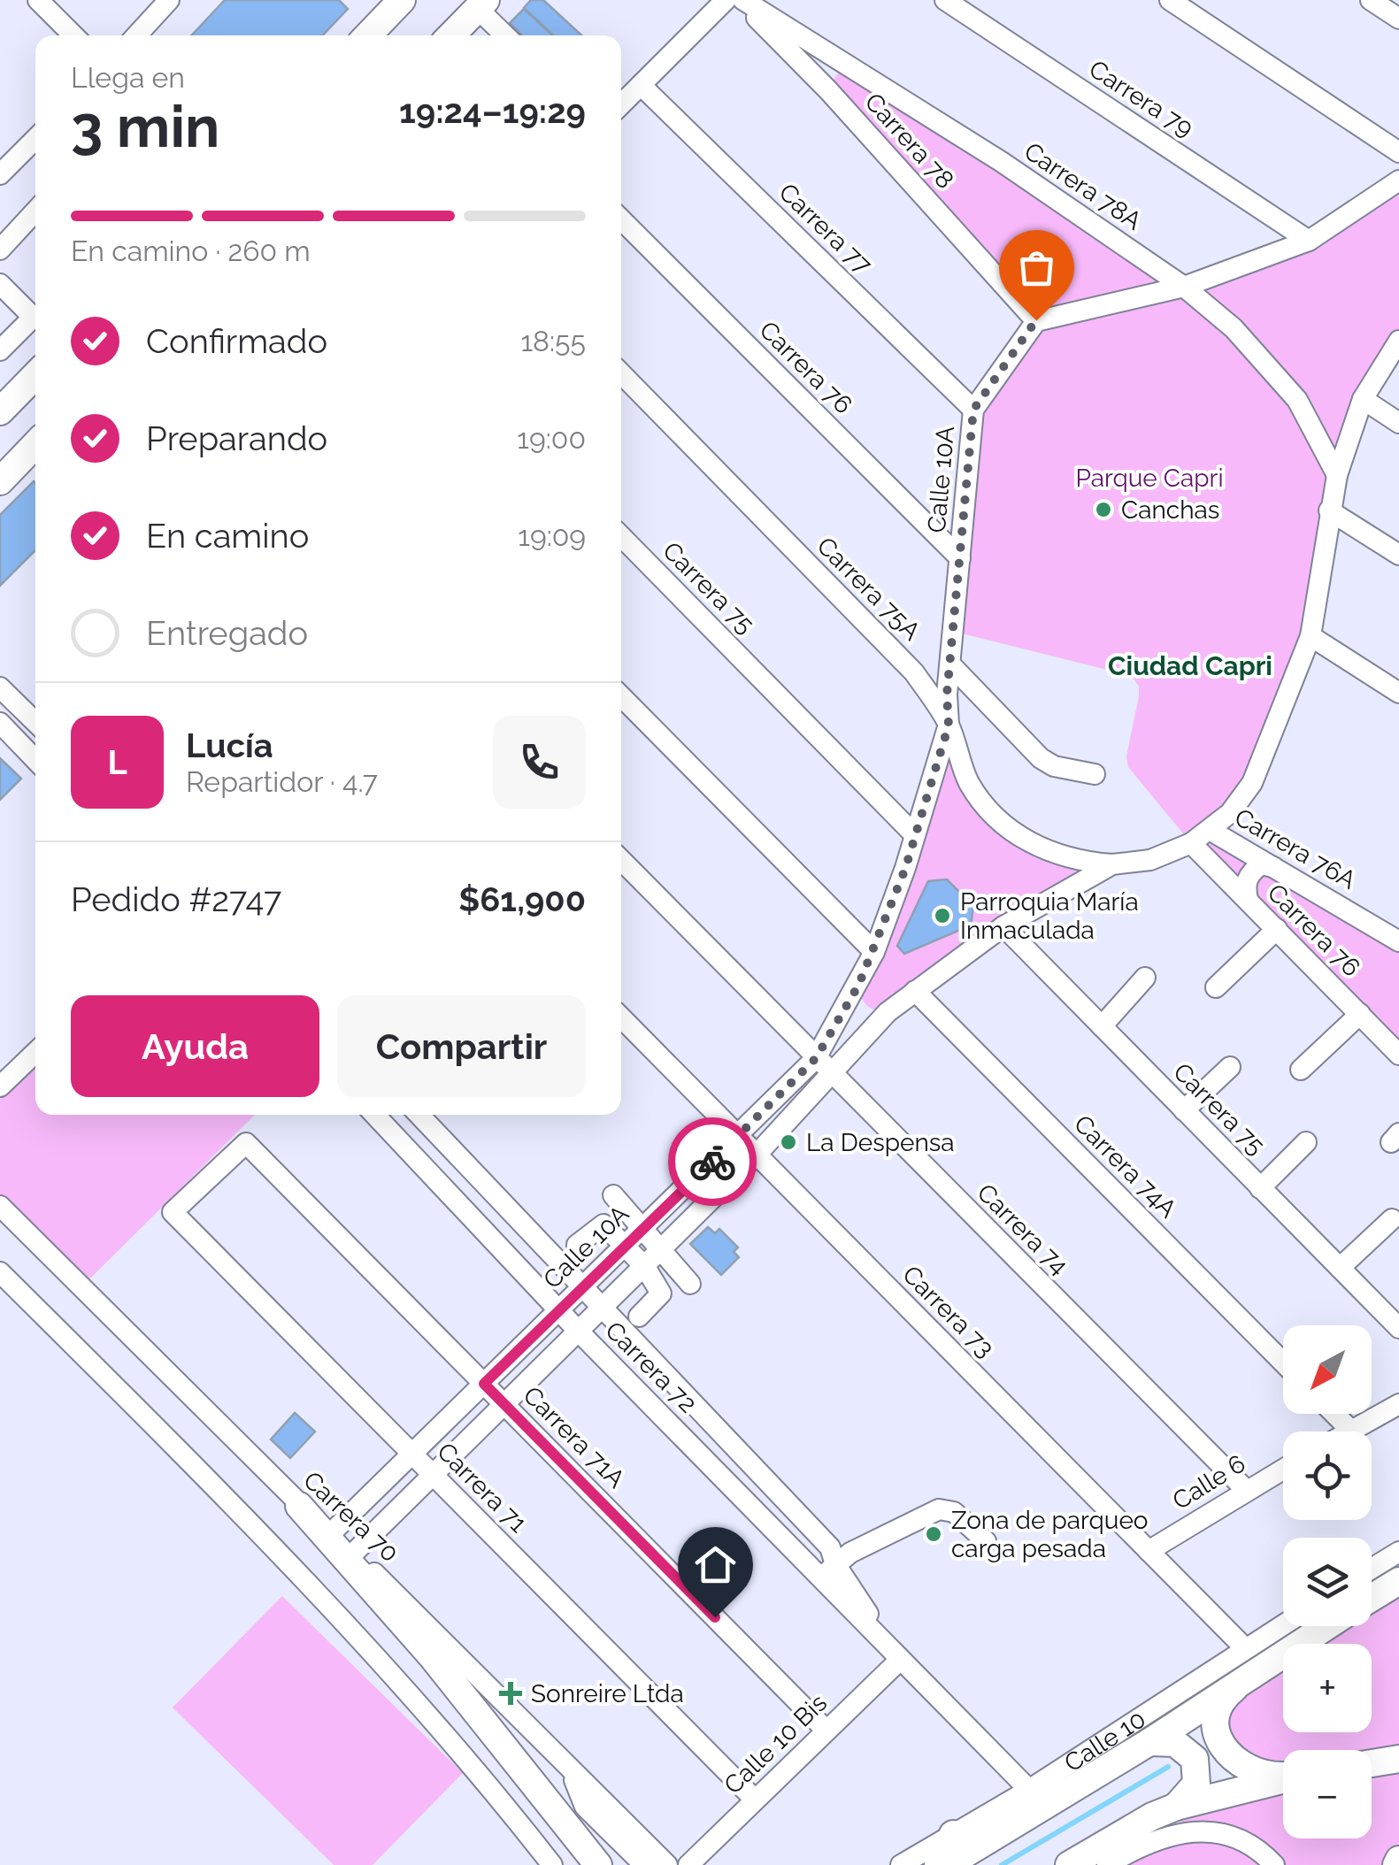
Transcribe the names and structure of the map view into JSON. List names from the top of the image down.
{
  "streets": {
    "main road": ["Calle 10"],
    "street": [
      "Carrera 79",
      "Carrera 78",
      "Carrera 78A",
      "Carrera 77",
      "Carrera 76",
      "Calle 10A",
      "Carrera 75",
      "Carrera 75A",
      "Carrera 76A",
      "Carrera 74A",
      "Carrera 74",
      "Carrera 73",
      "Carrera 72",
      "Carrera 71A",
      "Calle 6",
      "Carrera 71",
      "Carrera 70",
      "Calle 10 Bis"
    ]
  },
  "crossings": [
    ["Carrera 78", "Carrera 78A"],
    ["Carrera 78", "Calle 10A"],
    ["Carrera 78A", "Calle 10A"],
    ["Carrera 77", "Calle 10A"],
    ["Carrera 76", "Calle 10A"],
    ["Calle 10A", "Carrera 75"],
    ["Calle 10A", "Carrera 75A"],
    ["Calle 10A", "Carrera 76A"],
    ["Calle 10A", "Carrera 74A"],
    ["Calle 10A", "Carrera 74"],
    ["Calle 10A", "Carrera 73"],
    ["Calle 10A", "Carrera 72"],
    ["Calle 10A", "Carrera 71A"],
    ["Calle 10A", "Carrera 71"],
    ["Calle 10A", "Carrera 70"],
    ["Carrera 74", "Calle 6"],
    ["Carrera 73", "Calle 6"],
    ["Carrera 73", "Calle 10"],
    ["Carrera 72", "Calle 10"],
    ["Carrera 72", "Calle 10 Bis"],
    ["Carrera 71A", "Carrera 71"],
    ["Carrera 71A", "Calle 10 Bis"],
    ["Carrera 71", "Calle 10 Bis"]
  ],
  "districts": ["Ciudad Capri"],
  "parks": ["Parque Capri"],
  "places": {
    "other": [
      "Canchas",
      "Parroquia María Inmaculada",
      "La Despensa",
      "Zona de parqueo carga pesada"
    ],
    "health": ["Sonreire Ltda"]
  },
  "north": "bottom left",
  "page": {
    "heading": ["3 min", "Llega en", "19:24–19:29"],
    "panel": [
      "Lucía",
      "Repartidor · 4.7",
      "Pedido #2747",
      "$61,900"
    ],
    "bar": "En camino · 260 m",
    "list": [
      ["Confirmado", "18:55"],
      ["Preparando", "19:00"],
      ["En camino", "19:09"],
      "Entregado"
    ],
    "round": "L",
    "buttons": ["Ayuda", "Compartir"],
    "map_buttons": ["+", "−"]
  }
}
